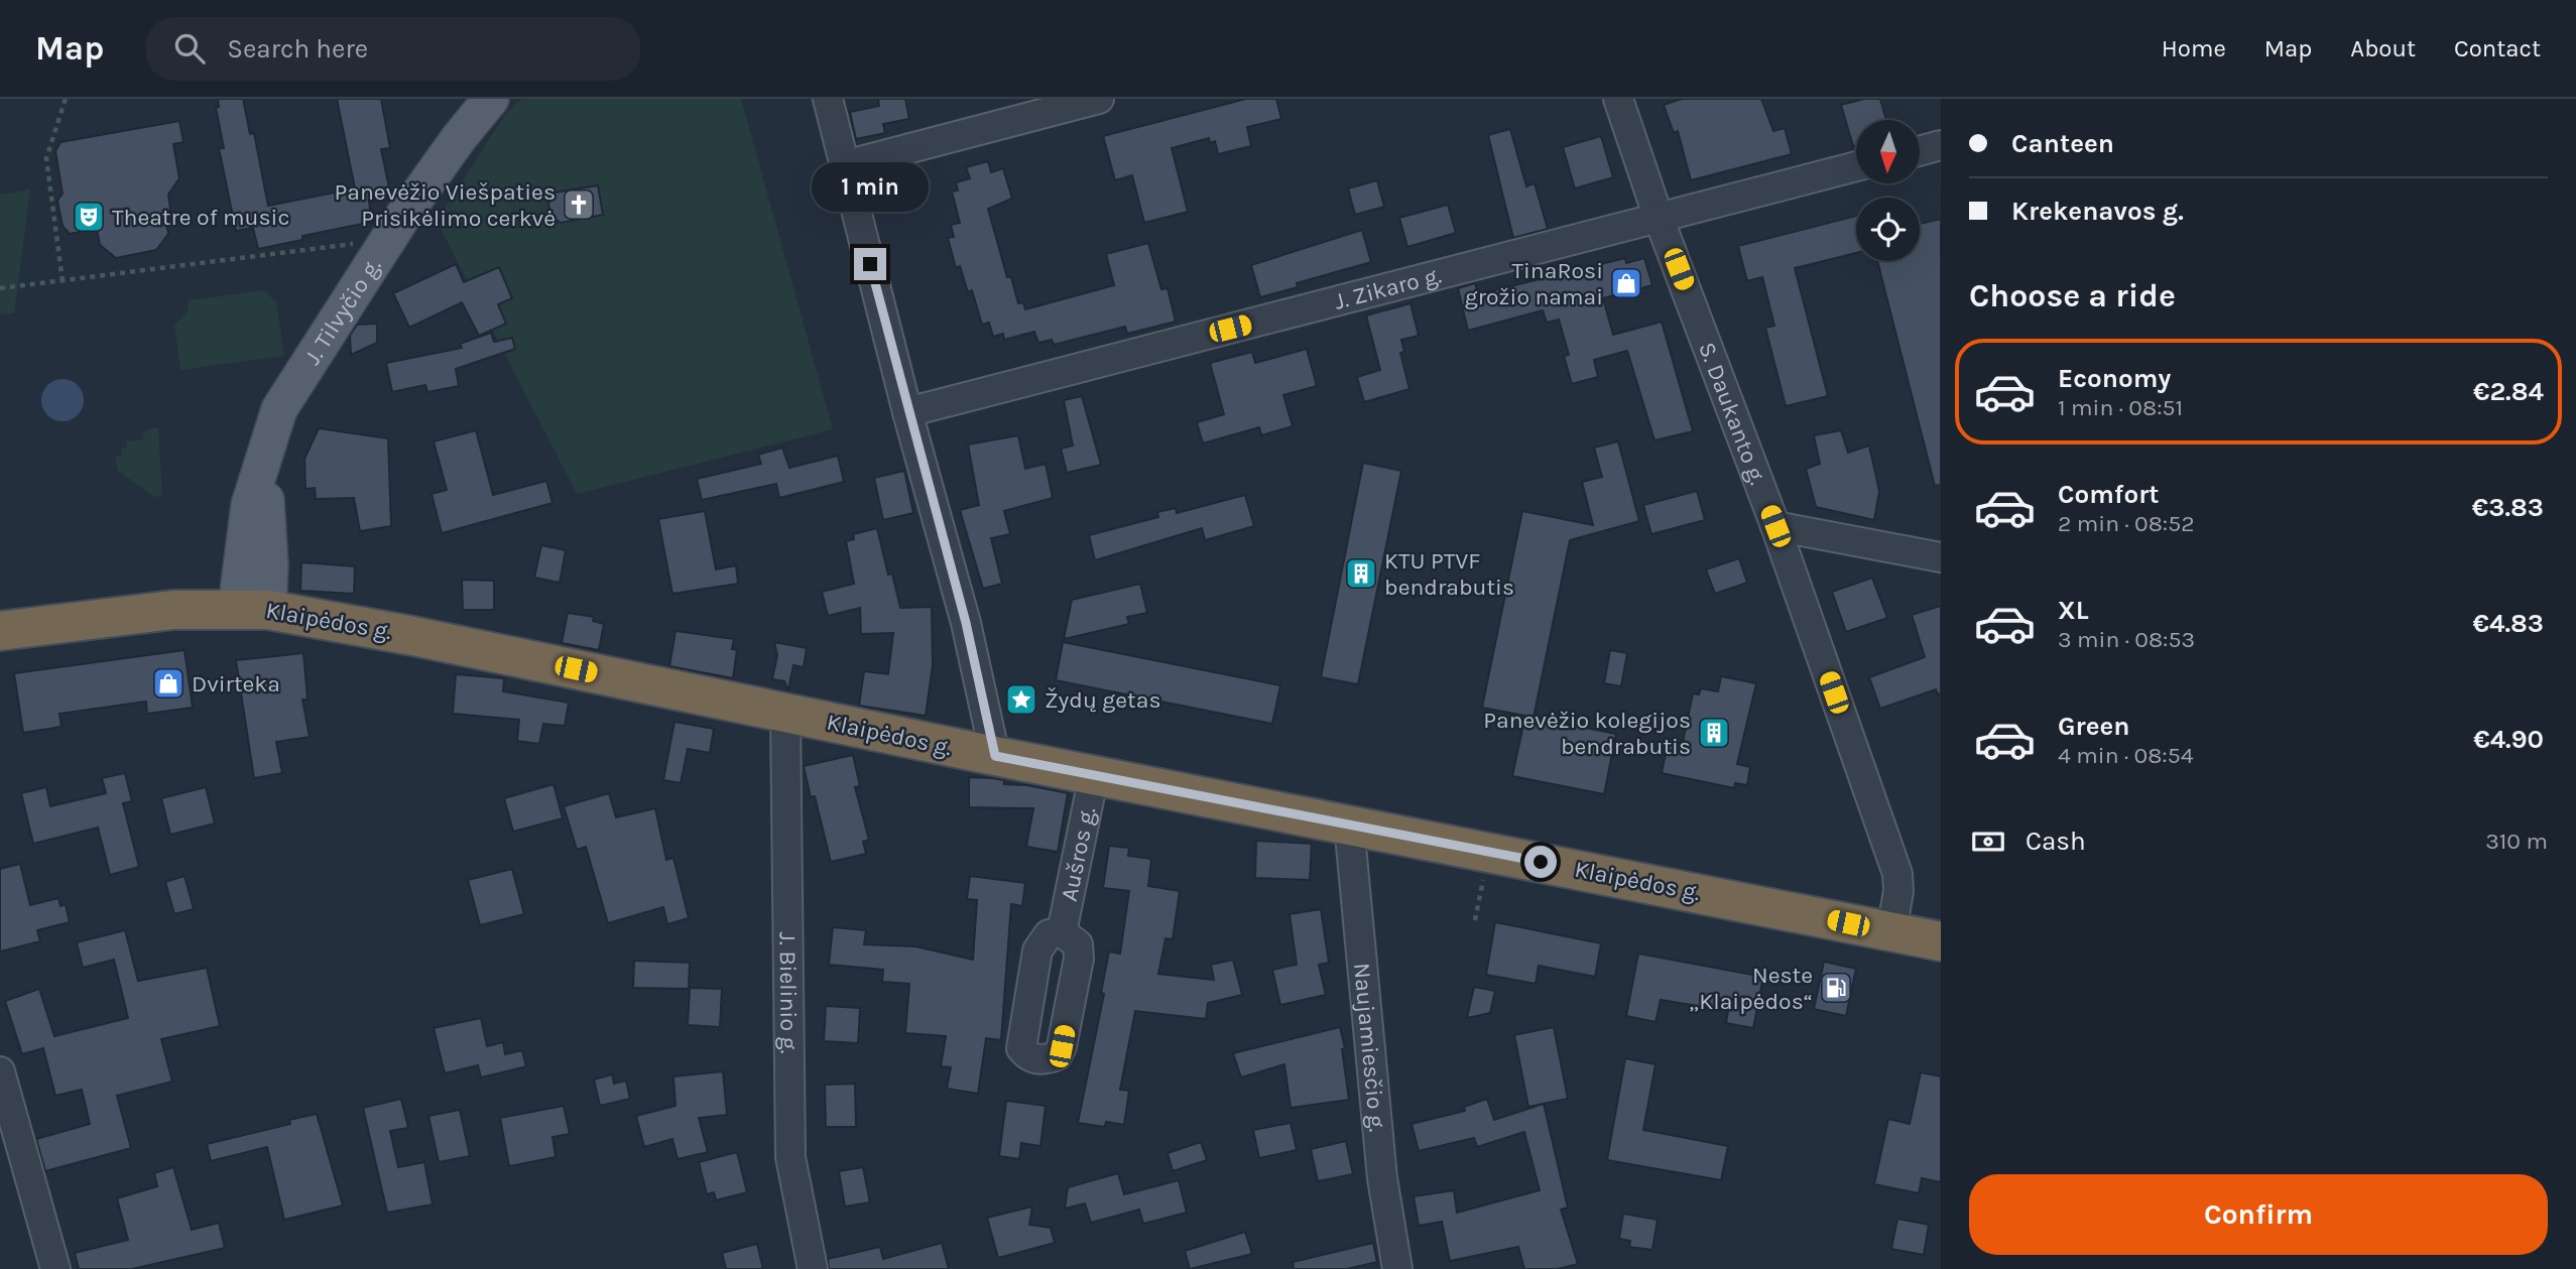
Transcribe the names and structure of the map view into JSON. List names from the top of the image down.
{
  "streets": {
    "highway": ["Klaipėdos g."],
    "main road": ["J. Tilvyčio g."],
    "street": [
      "J. Zikaro g.",
      "S. Daukanto g.",
      "Aušros g.",
      "J. Bielinio g.",
      "Naujamiesčio g."
    ]
  },
  "crossings": [
    ["J. Zikaro g.", "S. Daukanto g."],
    ["J. Tilvyčio g.", "Klaipėdos g."],
    ["S. Daukanto g.", "Klaipėdos g."],
    ["Klaipėdos g.", "Aušros g."],
    ["Klaipėdos g.", "J. Bielinio g."],
    ["Klaipėdos g.", "Naujamiesčio g."]
  ],
  "places": {
    "church": ["Panevėžio Viešpaties Prisikėlimo cerkvė"],
    "theatre": ["Theatre of music"],
    "shop": ["TinaRosi grožio namai", "Dvirteka"],
    "building": ["KTU PTVF bendrabutis", "Panevėžio kolegijos bendrabutis"],
    "place": ["Žydų getas"],
    "fuel station": ["Neste „Klaipėdos“"]
  },
  "north": "bottom",
  "page": {
    "header": "Map",
    "search": "Search here",
    "nav": [
      "Home",
      "Map",
      "About",
      "Contact"
    ],
    "banner": ["Canteen", "Krekenavos g."],
    "bubble": "1 min",
    "heading": "Choose a ride",
    "list": [
      {
        "name": "Economy",
        "note": "1 min · 08:51",
        "value": "€2.84"
      },
      {
        "name": "Comfort",
        "note": "2 min · 08:52",
        "value": "€3.83"
      },
      {
        "name": "XL",
        "note": "3 min · 08:53",
        "value": "€4.83"
      },
      {
        "name": "Green",
        "note": "4 min · 08:54",
        "value": "€4.90"
      }
    ],
    "pay": ["Cash", "310 m"],
    "buttons": "Confirm"
  }
}
